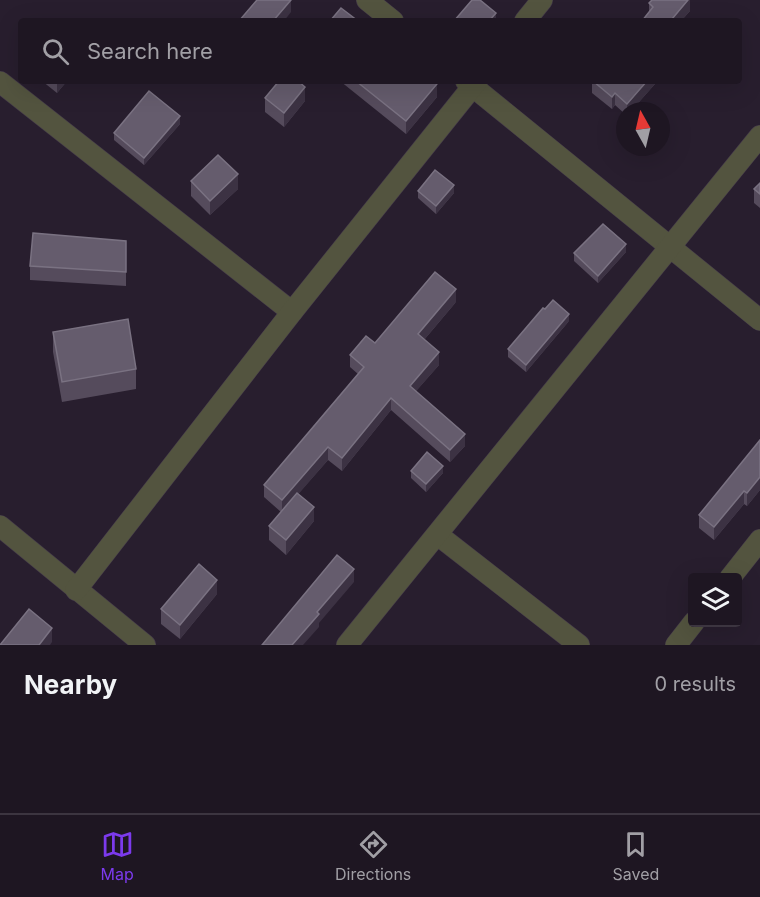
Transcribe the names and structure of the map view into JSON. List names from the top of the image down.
{
  "north": "top",
  "page": {
    "search": "Search here",
    "heading": ["Nearby", "0 results"],
    "nav": ["Map", "Directions", "Saved"]
  }
}
